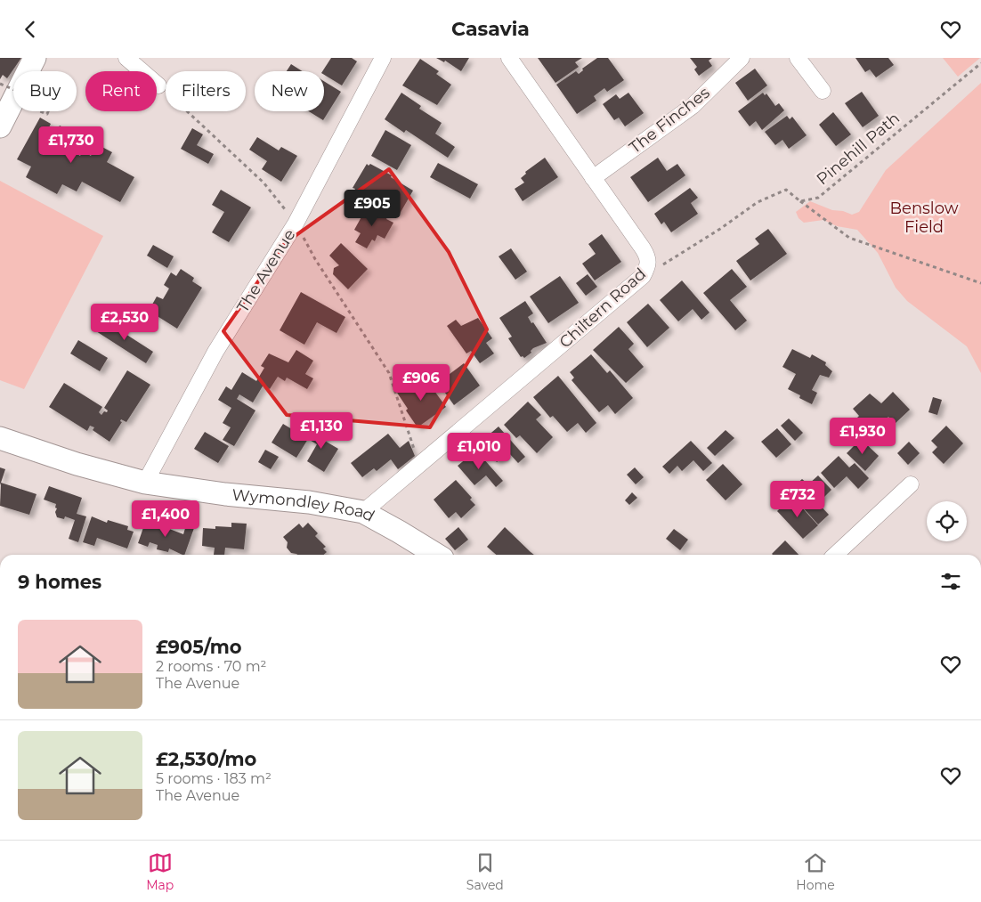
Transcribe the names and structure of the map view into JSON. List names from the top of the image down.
{
  "streets": {
    "street": [
      "The Finches",
      "The Avenue",
      "Chiltern Road",
      "Wymondley Road"
    ],
    "path": ["Pinehill Path"]
  },
  "crossings": [
    ["The Finches", "Chiltern Road"],
    ["The Avenue", "Wymondley Road"],
    ["Chiltern Road", "Wymondley Road"]
  ],
  "parks": ["Benslow Field"],
  "page": {
    "header": "Casavia",
    "chip": [
      "Buy",
      "Rent",
      "Filters",
      "New"
    ],
    "price": [
      "£1,730",
      "£905",
      "£2,530",
      "£906",
      "£1,130",
      "£1,930",
      "£1,010",
      "£732",
      "£1,400"
    ],
    "heading": "9 homes",
    "list": [
      {
        "name": "£905/mo",
        "note": "2 rooms · 70 m² · The Avenue"
      },
      {
        "name": "£2,530/mo",
        "note": "5 rooms · 183 m² · The Avenue"
      }
    ],
    "tabs": ["Map", "Saved", "Home"]
  }
}
